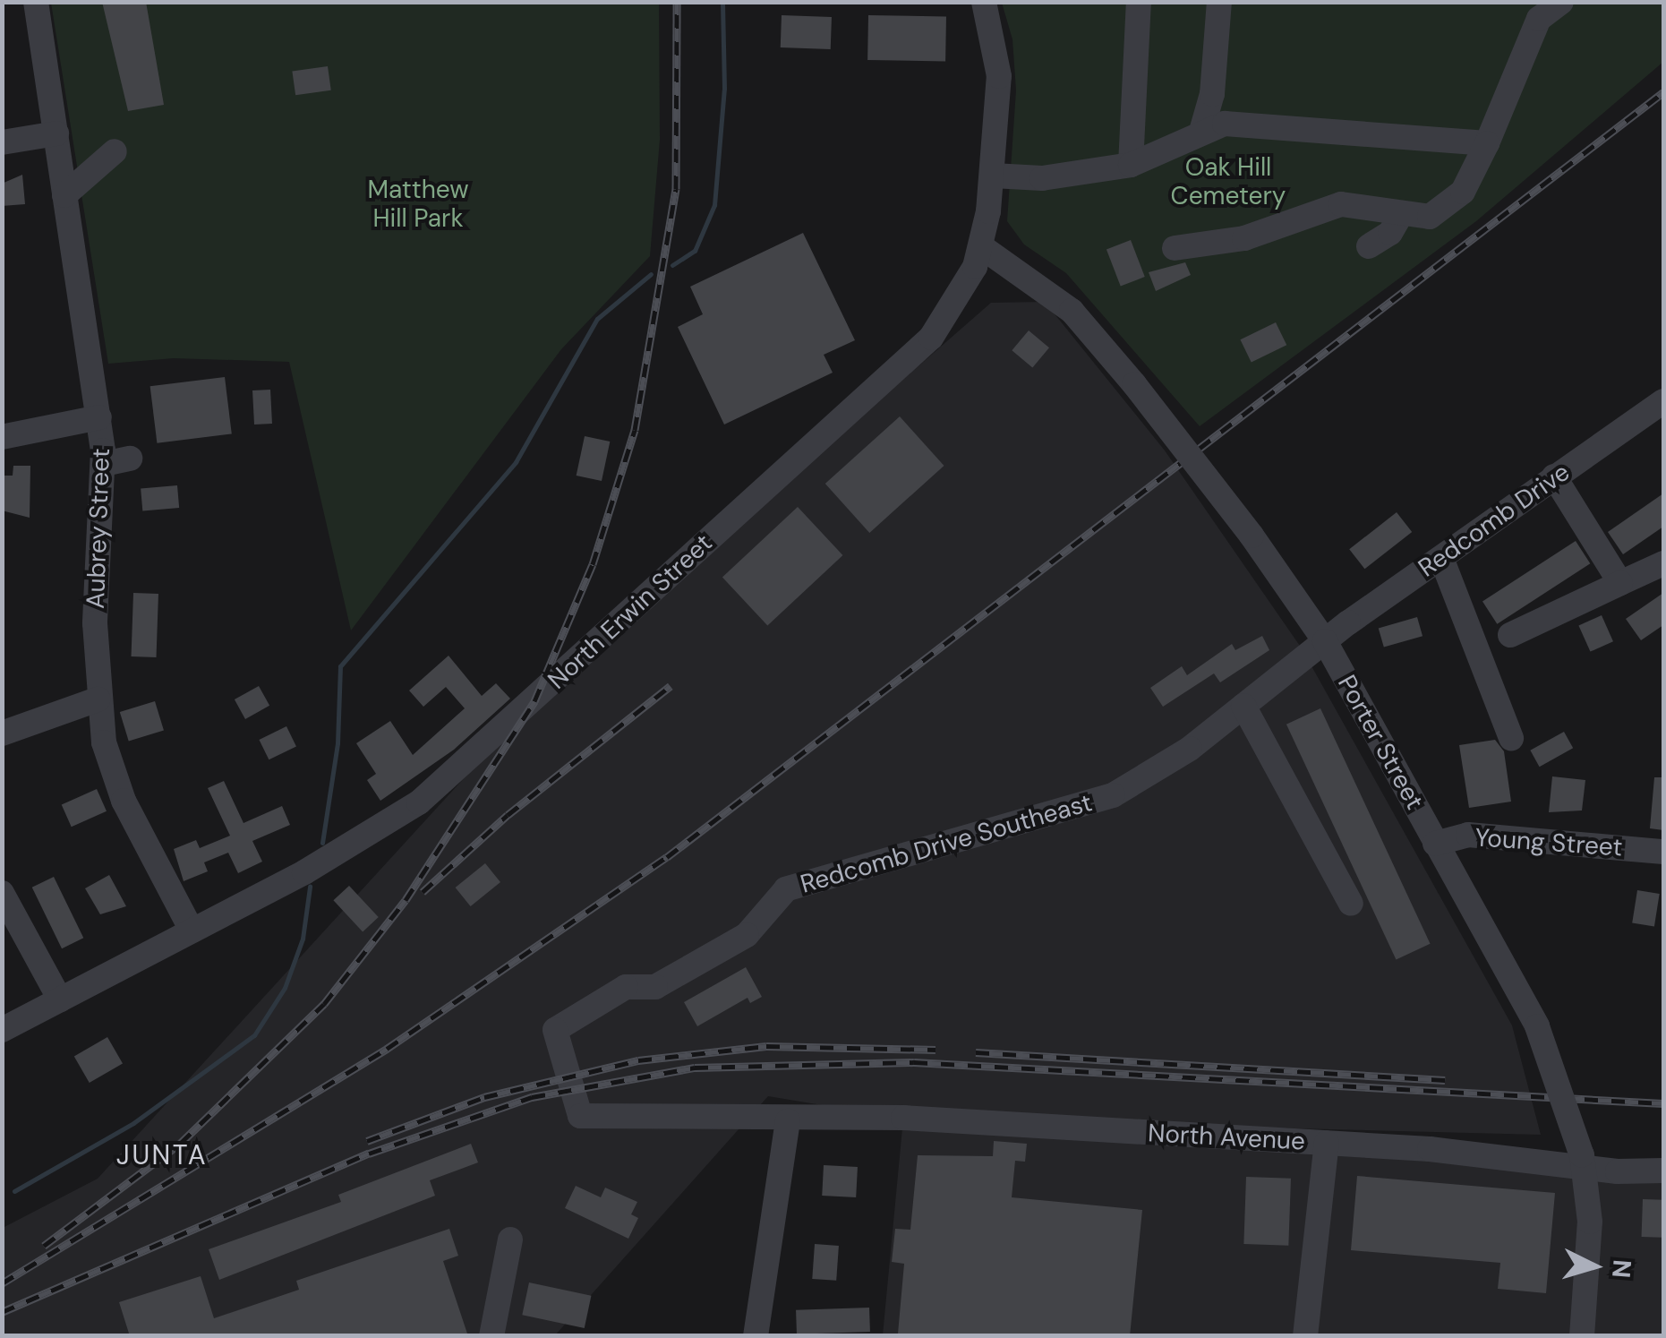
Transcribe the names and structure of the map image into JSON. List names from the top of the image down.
{
  "streets": {
    "street": [
      "Redcomb Drive",
      "Aubrey Street",
      "North Erwin Street",
      "Porter Street",
      "Young Street",
      "Redcomb Drive Southeast",
      "North Avenue"
    ]
  },
  "crossings": [
    ["Redcomb Drive", "Porter Street"],
    ["Redcomb Drive", "Redcomb Drive Southeast"],
    ["Aubrey Street", "North Erwin Street"],
    ["North Erwin Street", "Porter Street"],
    ["Porter Street", "Young Street"],
    ["Porter Street", "Redcomb Drive Southeast"],
    ["Porter Street", "North Avenue"],
    ["Redcomb Drive Southeast", "North Avenue"]
  ],
  "districts": ["JUNTA"],
  "parks": ["Oak Hill Cemetery", "Matthew Hill Park"],
  "north": "right"
}
